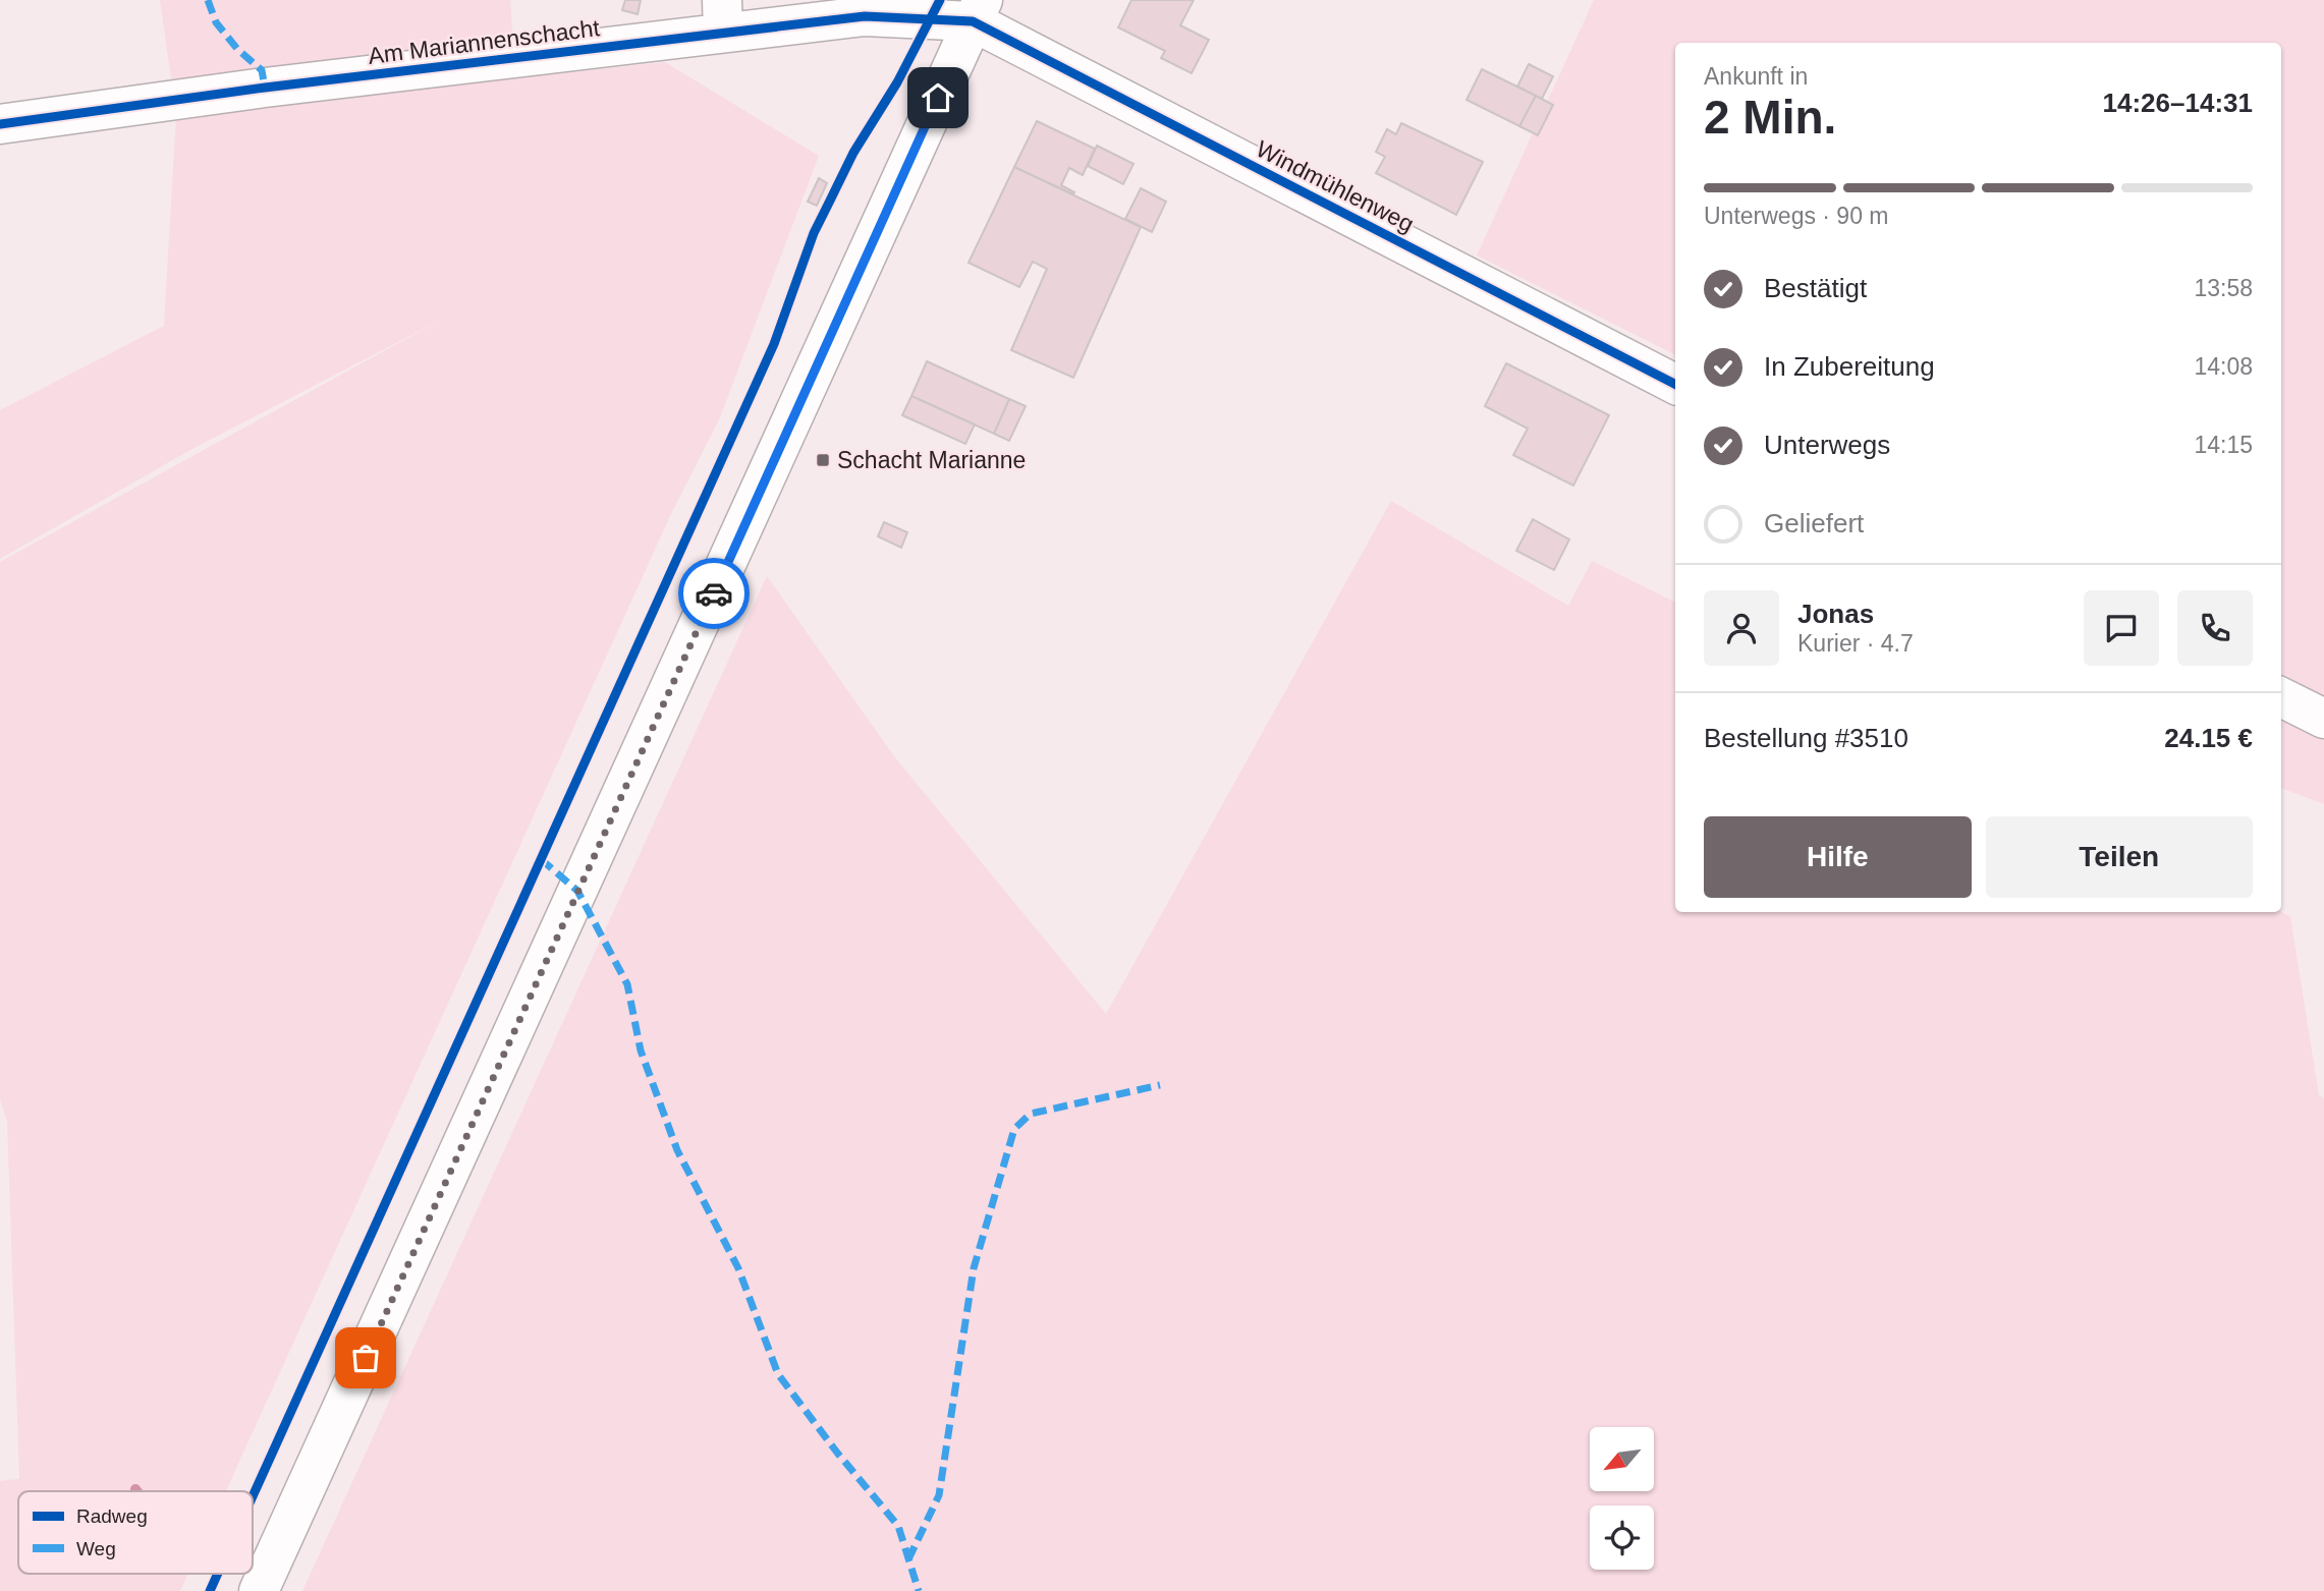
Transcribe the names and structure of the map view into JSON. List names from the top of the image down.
{
  "streets": {
    "street": ["Am Mariannenschacht", "Windmühlenweg"]
  },
  "crossings": [
    ["Am Mariannenschacht", "Windmühlenweg"]
  ],
  "places": {
    "transit": ["Schacht Marianne"]
  },
  "legend": ["Radweg", "Weg"],
  "north": "bottom left",
  "page": {
    "heading": ["2 Min.", "Ankunft in", "14:26–14:31"],
    "panel": [
      "Jonas",
      "Kurier · 4.7",
      "Bestellung #3510",
      "24.15 €"
    ],
    "bar": "Unterwegs · 90 m",
    "list": [
      ["Bestätigt", "13:58"],
      ["In Zubereitung", "14:08"],
      ["Unterwegs", "14:15"],
      "Geliefert"
    ],
    "buttons": ["Hilfe", "Teilen"]
  }
}
